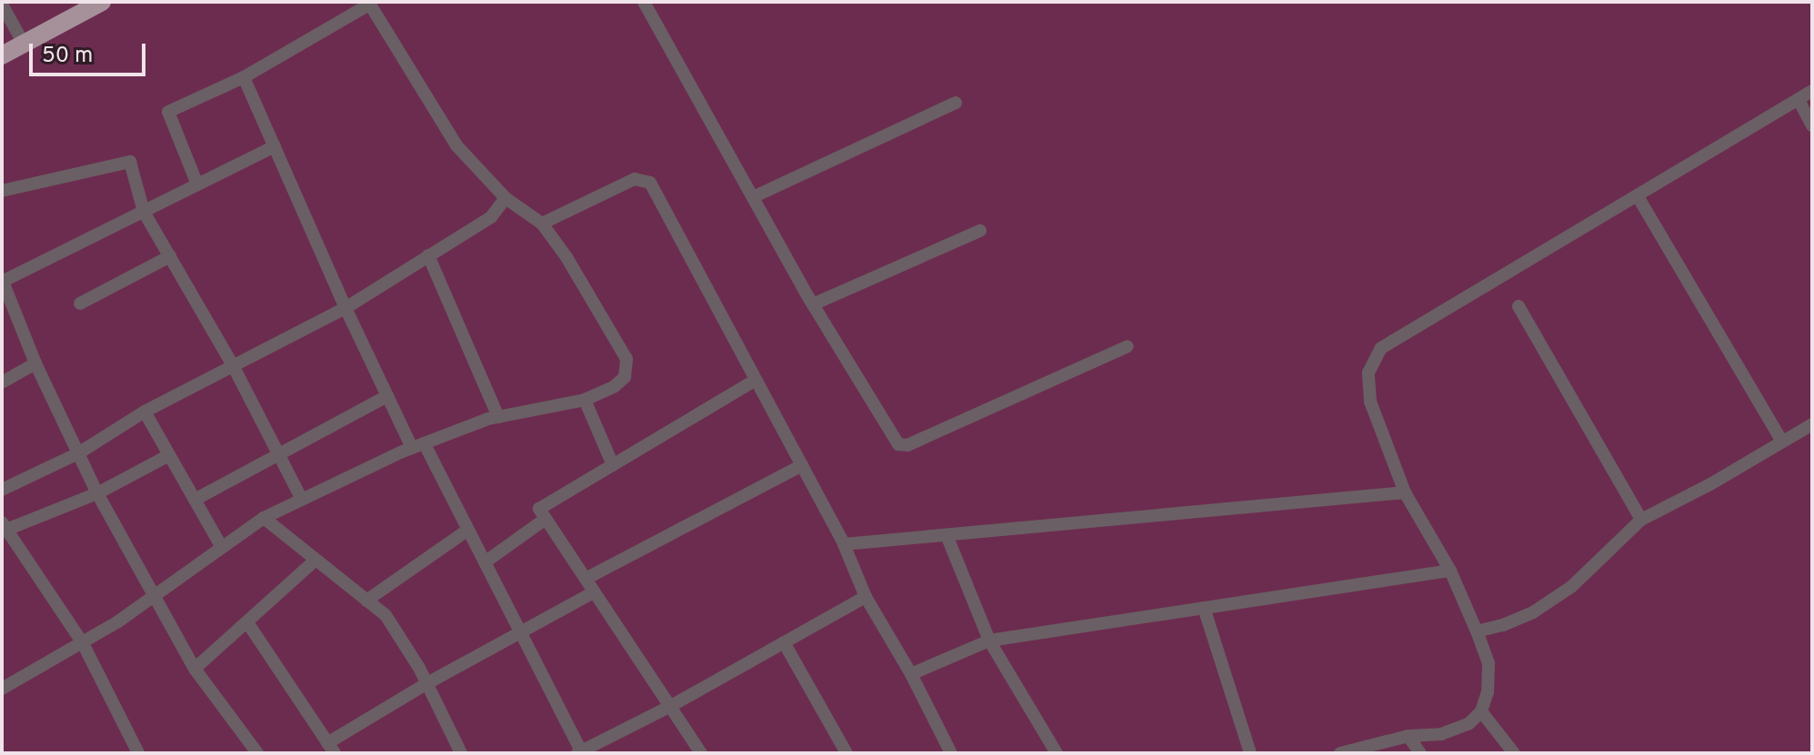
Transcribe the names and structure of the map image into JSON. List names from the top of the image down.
{
  "scale_bar": "50 m"
}
